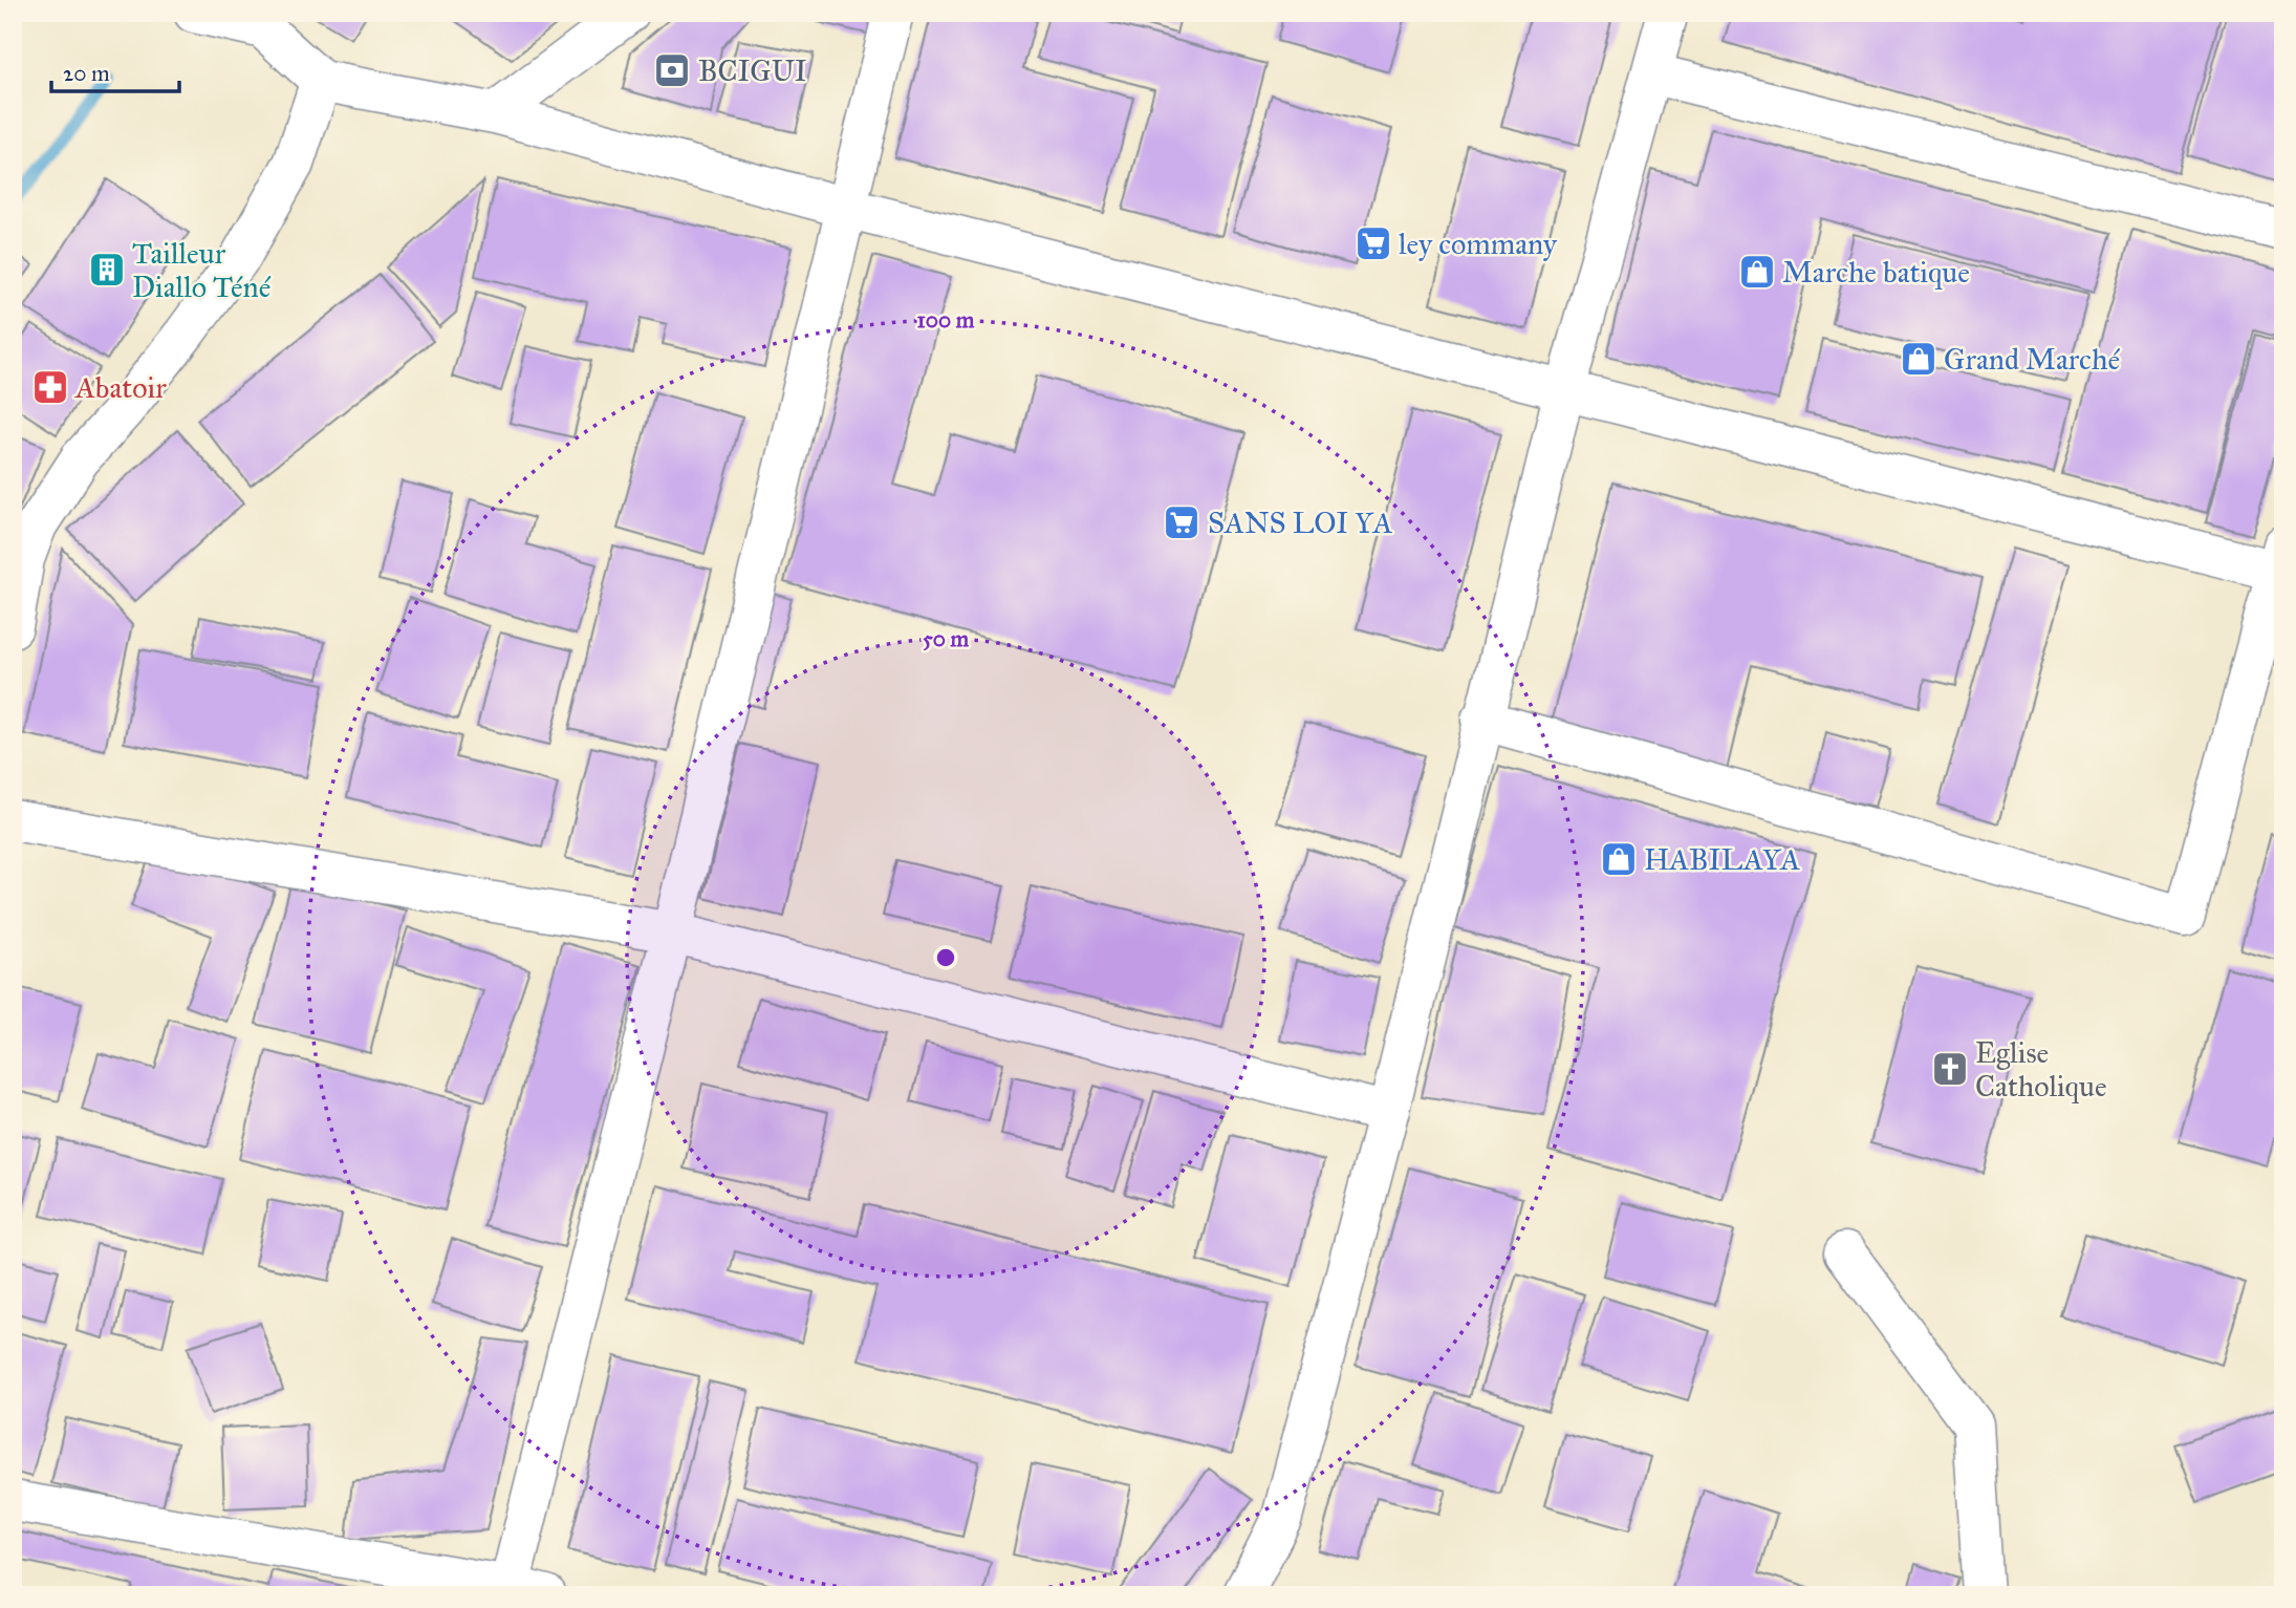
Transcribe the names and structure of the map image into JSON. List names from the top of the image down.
{
  "places": {
    "bank": ["BCIGUI"],
    "supermarket": ["ley commany", "SANS LOI YA"],
    "building": ["Tailleur Diallo Téné"],
    "shop": ["Marche batique", "Grand Marché", "HABILAYA"],
    "pharmacy": ["Abatoir"],
    "church": ["Eglise Catholique"]
  },
  "scale_bar": "20 m",
  "rings": ["100 m", "50 m"]
}
